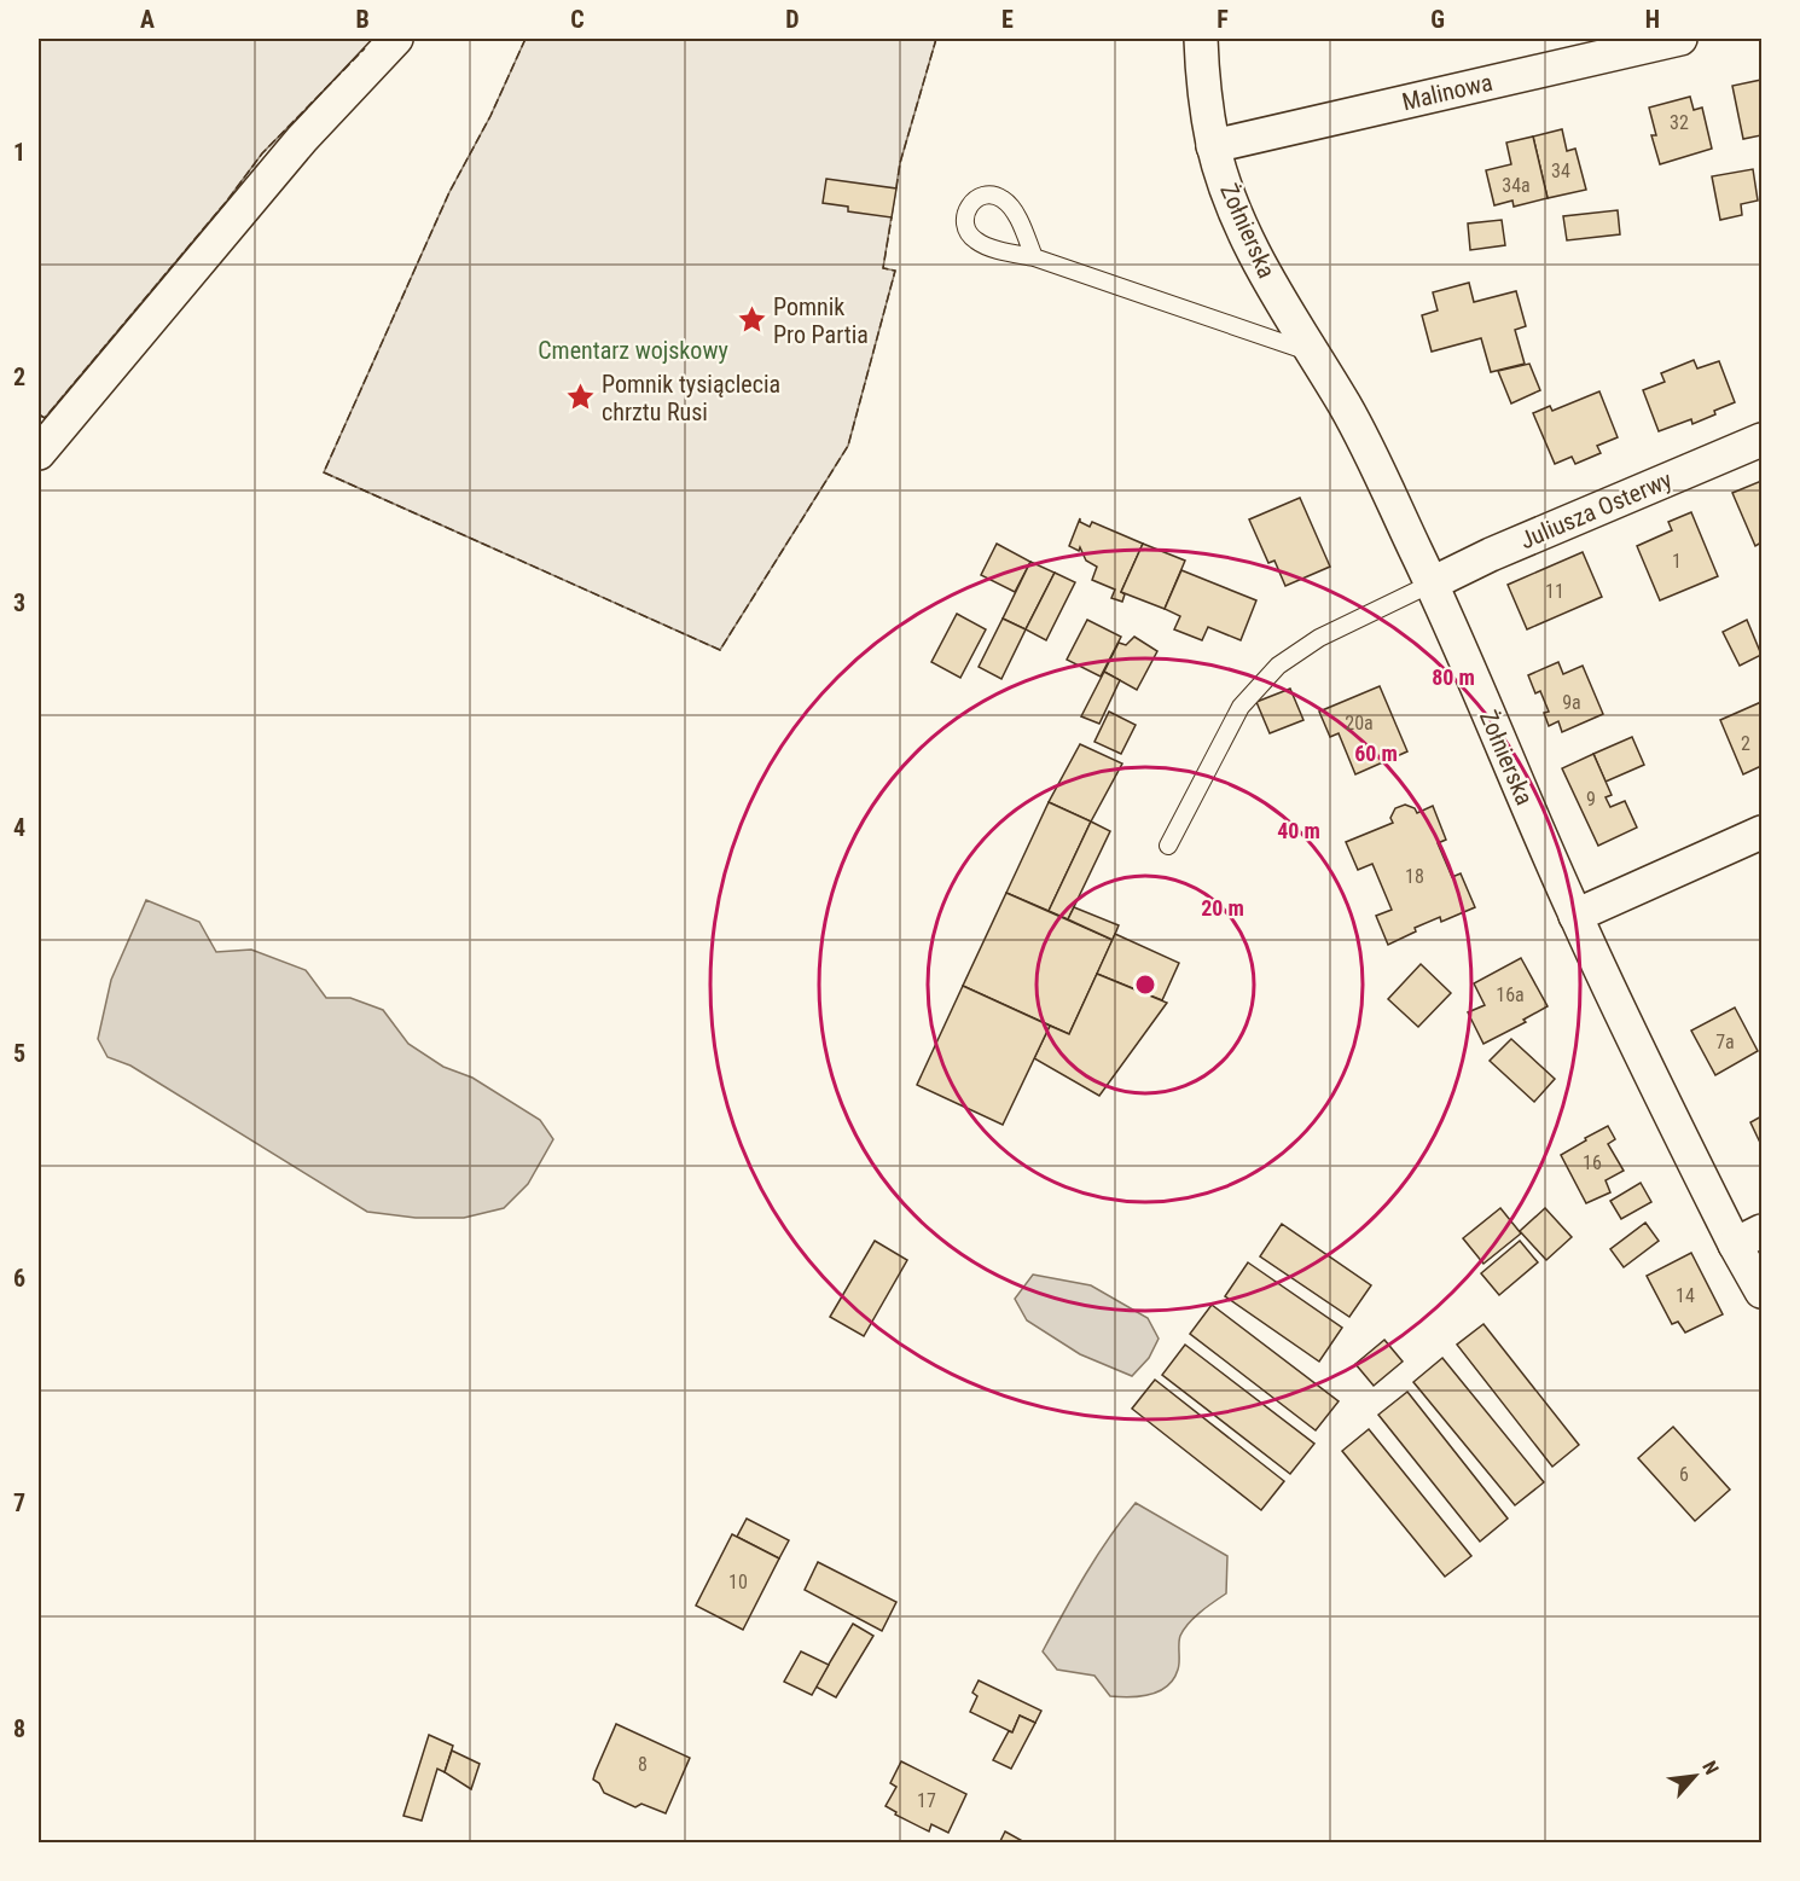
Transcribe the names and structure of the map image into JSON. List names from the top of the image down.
{
  "streets": {
    "street": ["Malinowa", "Żołnierska", "Juliusza Osterwy"]
  },
  "crossings": [
    ["Malinowa", "Żołnierska"],
    ["Żołnierska", "Juliusza Osterwy"]
  ],
  "parks": ["Cmentarz wojskowy"],
  "places": {
    "place": ["Pomnik Pro Partia", "Pomnik tysiąclecia chrztu Rusi"]
  },
  "house_numbers": [
    "32",
    "34",
    "34a",
    "1",
    "11",
    "9a",
    "20a",
    "2",
    "9",
    "18",
    "16a",
    "7a",
    "16",
    "14",
    "6",
    "10",
    "8",
    "17"
  ],
  "north": "top right",
  "grid": {
    "columns": [
      "A",
      "B",
      "C",
      "D",
      "E",
      "F",
      "G",
      "H"
    ],
    "rows": [
      "1",
      "2",
      "3",
      "4",
      "5",
      "6",
      "7",
      "8"
    ]
  },
  "rings": [
    "80 m",
    "60 m",
    "40 m",
    "20 m"
  ]
}
